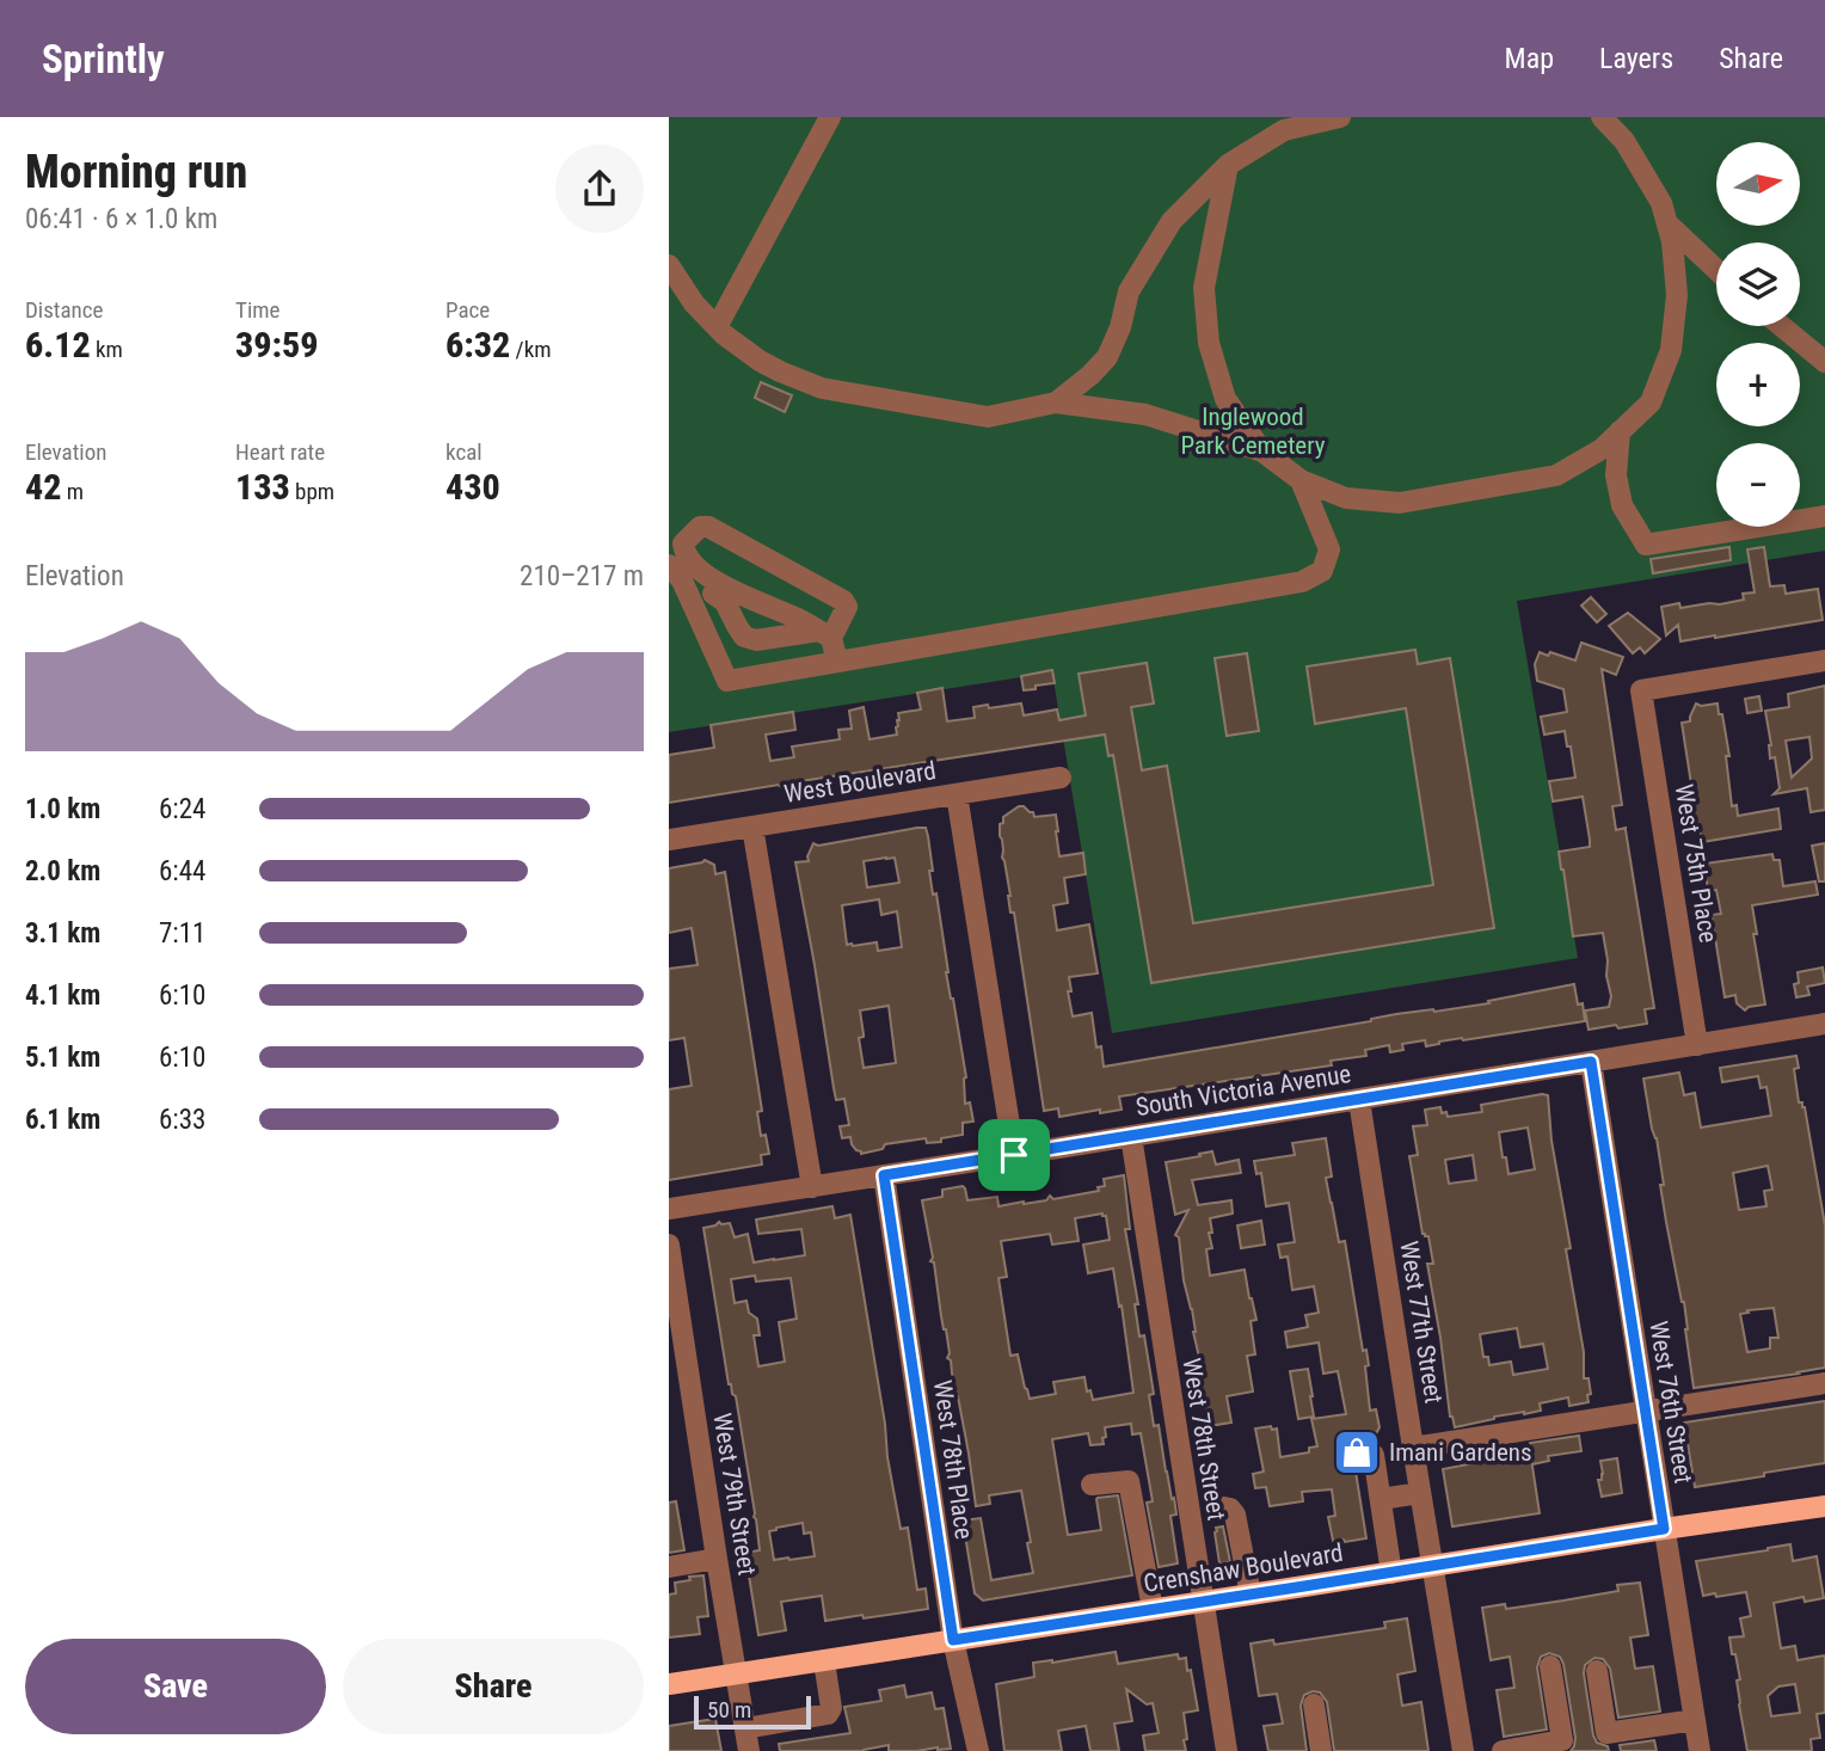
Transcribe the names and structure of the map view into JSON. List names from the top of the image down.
{
  "streets": {
    "main road": ["Crenshaw Boulevard"],
    "street": [
      "West Boulevard",
      "West 75th Place",
      "South Victoria Avenue",
      "West 77th Street",
      "West 76th Street",
      "West 78th Street",
      "West 78th Place",
      "West 79th Street"
    ]
  },
  "crossings": [
    ["West 75th Place", "South Victoria Avenue"],
    ["South Victoria Avenue", "West 77th Street"],
    ["South Victoria Avenue", "West 76th Street"],
    ["South Victoria Avenue", "West 78th Street"],
    ["South Victoria Avenue", "West 78th Place"],
    ["West 77th Street", "Crenshaw Boulevard"],
    ["West 76th Street", "Crenshaw Boulevard"],
    ["West 78th Street", "Crenshaw Boulevard"],
    ["West 78th Place", "Crenshaw Boulevard"],
    ["West 79th Street", "Crenshaw Boulevard"]
  ],
  "parks": ["Inglewood Park Cemetery"],
  "places": {
    "shop": ["Imani Gardens"]
  },
  "scale_bar": "50 m",
  "north": "right",
  "page": {
    "header": "Sprintly",
    "nav": ["Map", "Layers", "Share"],
    "heading": ["Morning run", "06:41 · 6 × 1.0 km"],
    "map_buttons": ["+", "−"],
    "stats": [
      ["Distance", "6.12 km"],
      ["Time", "39:59"],
      ["Pace", "6:32 /km"],
      ["Elevation", "42 m"],
      ["Heart rate", "133 bpm"],
      ["kcal", "430"]
    ],
    "chart": ["Elevation", "210–217 m"],
    "list": [
      {
        "name": "1.0 km",
        "note": "6:24"
      },
      {
        "name": "2.0 km",
        "note": "6:44"
      },
      {
        "name": "3.1 km",
        "note": "7:11"
      },
      {
        "name": "4.1 km",
        "note": "6:10"
      },
      {
        "name": "5.1 km",
        "note": "6:10"
      },
      {
        "name": "6.1 km",
        "note": "6:33"
      }
    ],
    "buttons": ["Save", "Share"],
    "scale": "50 m"
  }
}
